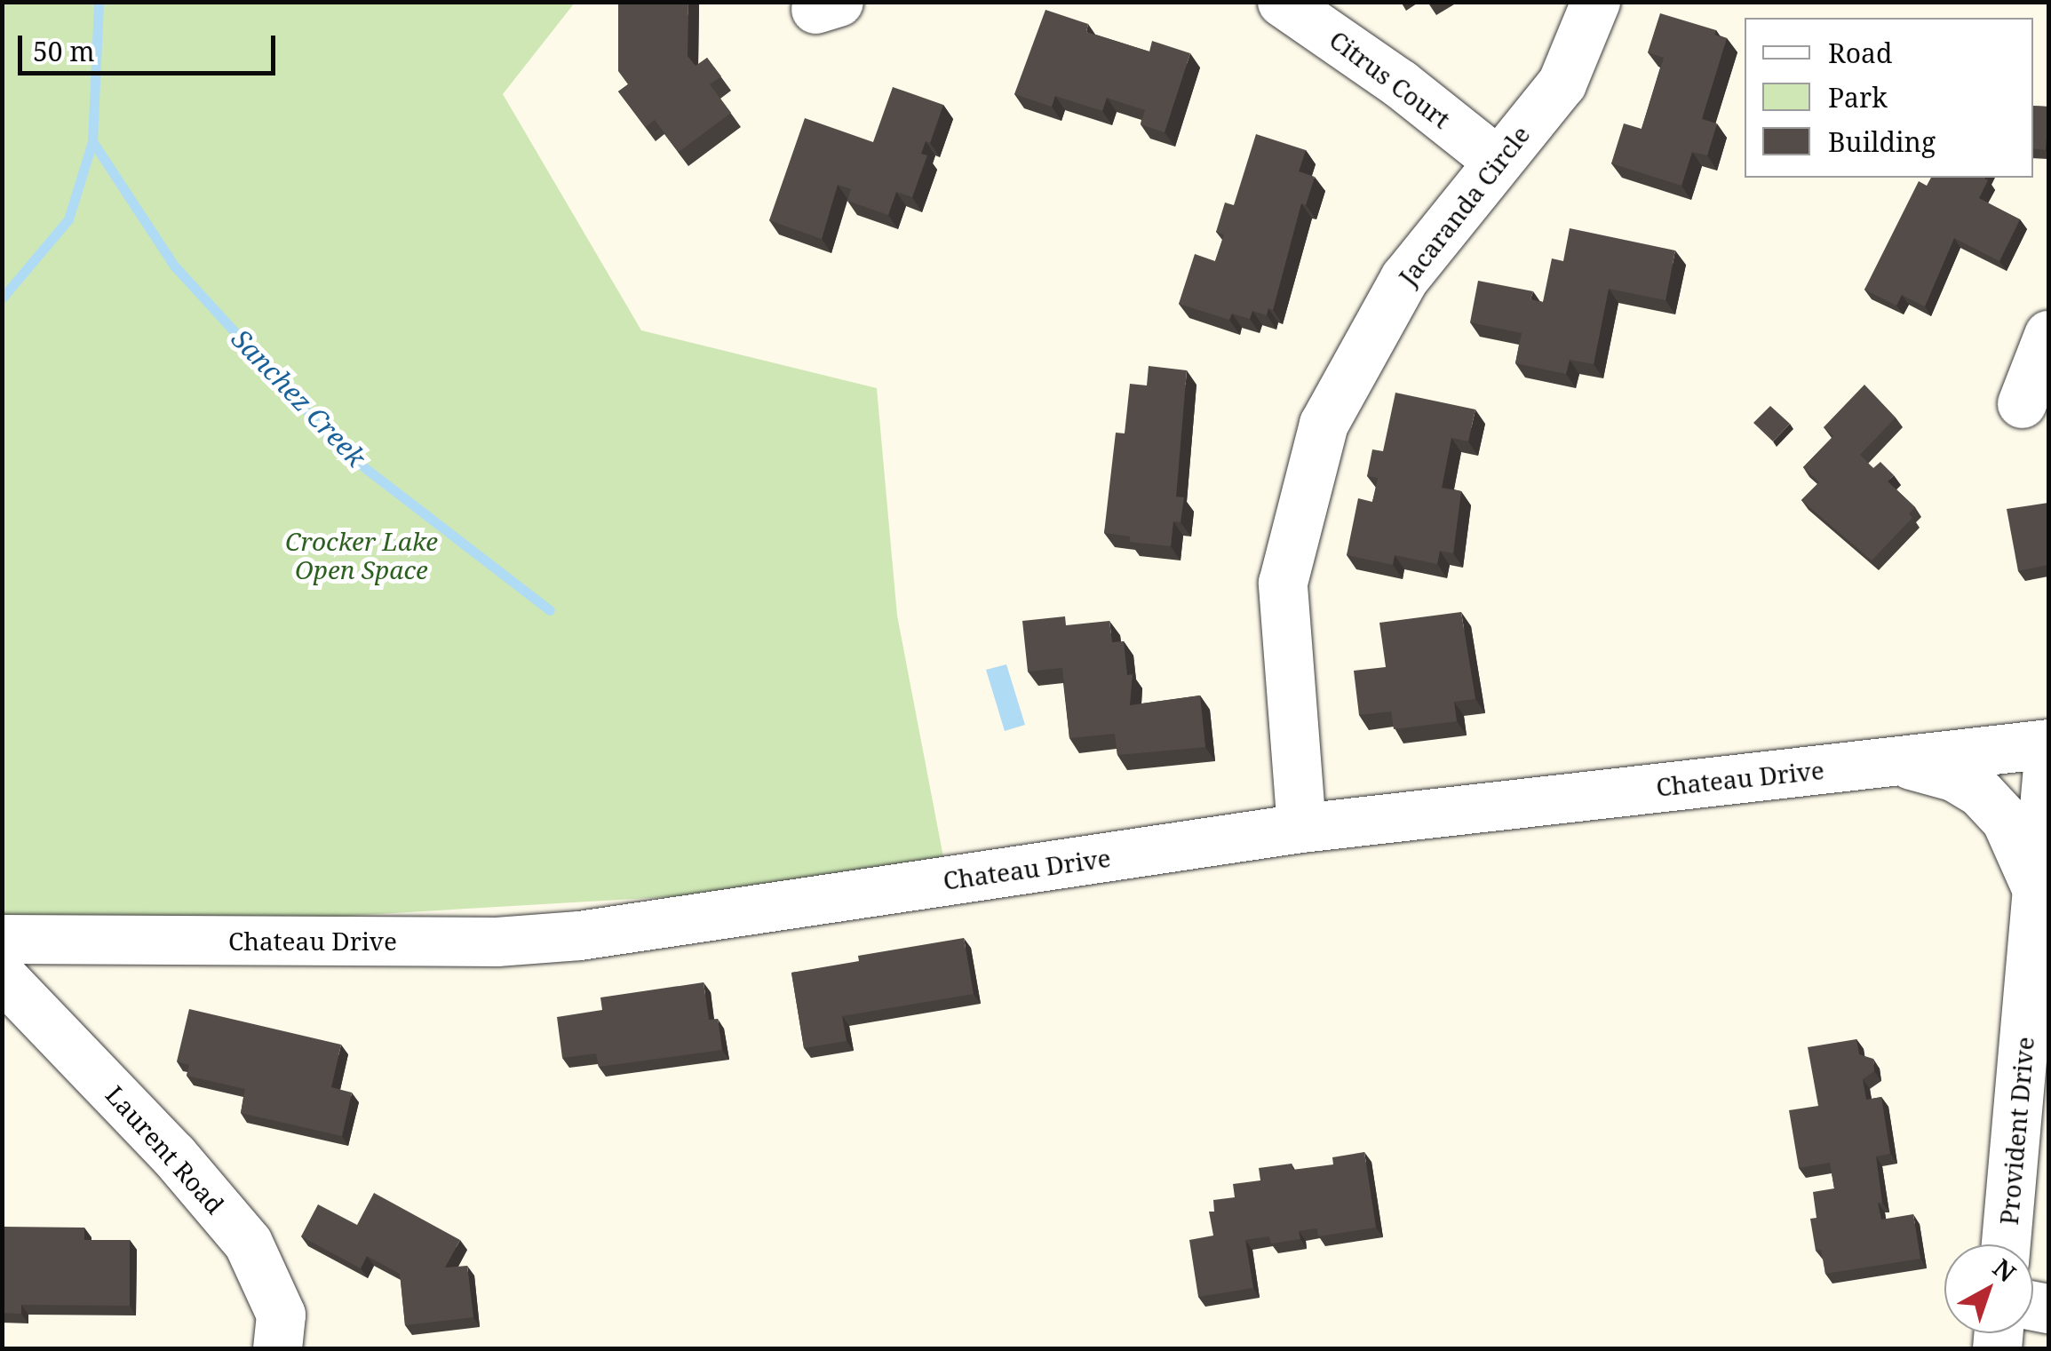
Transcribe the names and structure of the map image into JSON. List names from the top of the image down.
{
  "streets": {
    "street": [
      "Citrus Court",
      "Jacaranda Circle",
      "Chateau Drive",
      "Provident Drive",
      "Laurent Road"
    ]
  },
  "crossings": [
    ["Citrus Court", "Jacaranda Circle"],
    ["Jacaranda Circle", "Chateau Drive"],
    ["Chateau Drive", "Provident Drive"]
  ],
  "water": ["Sanchez Creek"],
  "parks": ["Crocker Lake Open Space"],
  "legend": ["Road", "Park", "Building"],
  "scale_bar": "50 m",
  "north": "top right"
}
